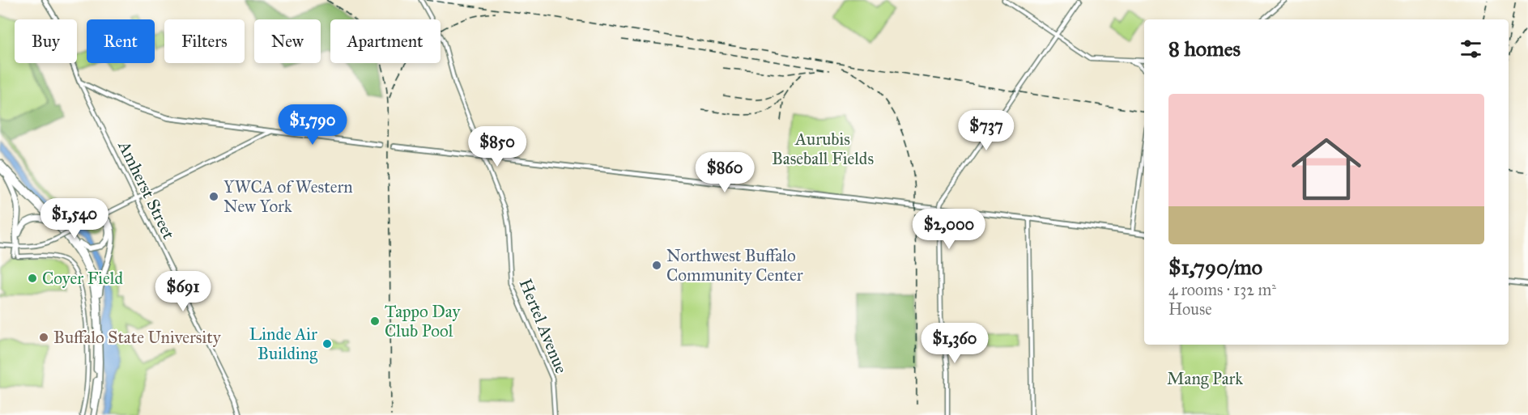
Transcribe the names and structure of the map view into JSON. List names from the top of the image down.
{
  "streets": {
    "street": ["Amherst Street", "Hertel Avenue"]
  },
  "parks": ["Aurubis Baseball Fields", "Mang Park"],
  "places": [
    "YWCA of Western New York",
    "Northwest Buffalo Community Center",
    "Coyer Field",
    "Tappo Day Club Pool",
    "Buffalo State University",
    "Linde Air Building"
  ],
  "page": {
    "chip": [
      "Buy",
      "Rent",
      "Filters",
      "New",
      "Apartment"
    ],
    "heading": "8 homes",
    "list": [
      {
        "name": "$1,790/mo",
        "note": "4 rooms · 132 m² · House"
      }
    ],
    "price": [
      "$1,790",
      "$737",
      "$850",
      "$860",
      "$1,540",
      "$2,000",
      "$691",
      "$1,360"
    ]
  }
}
